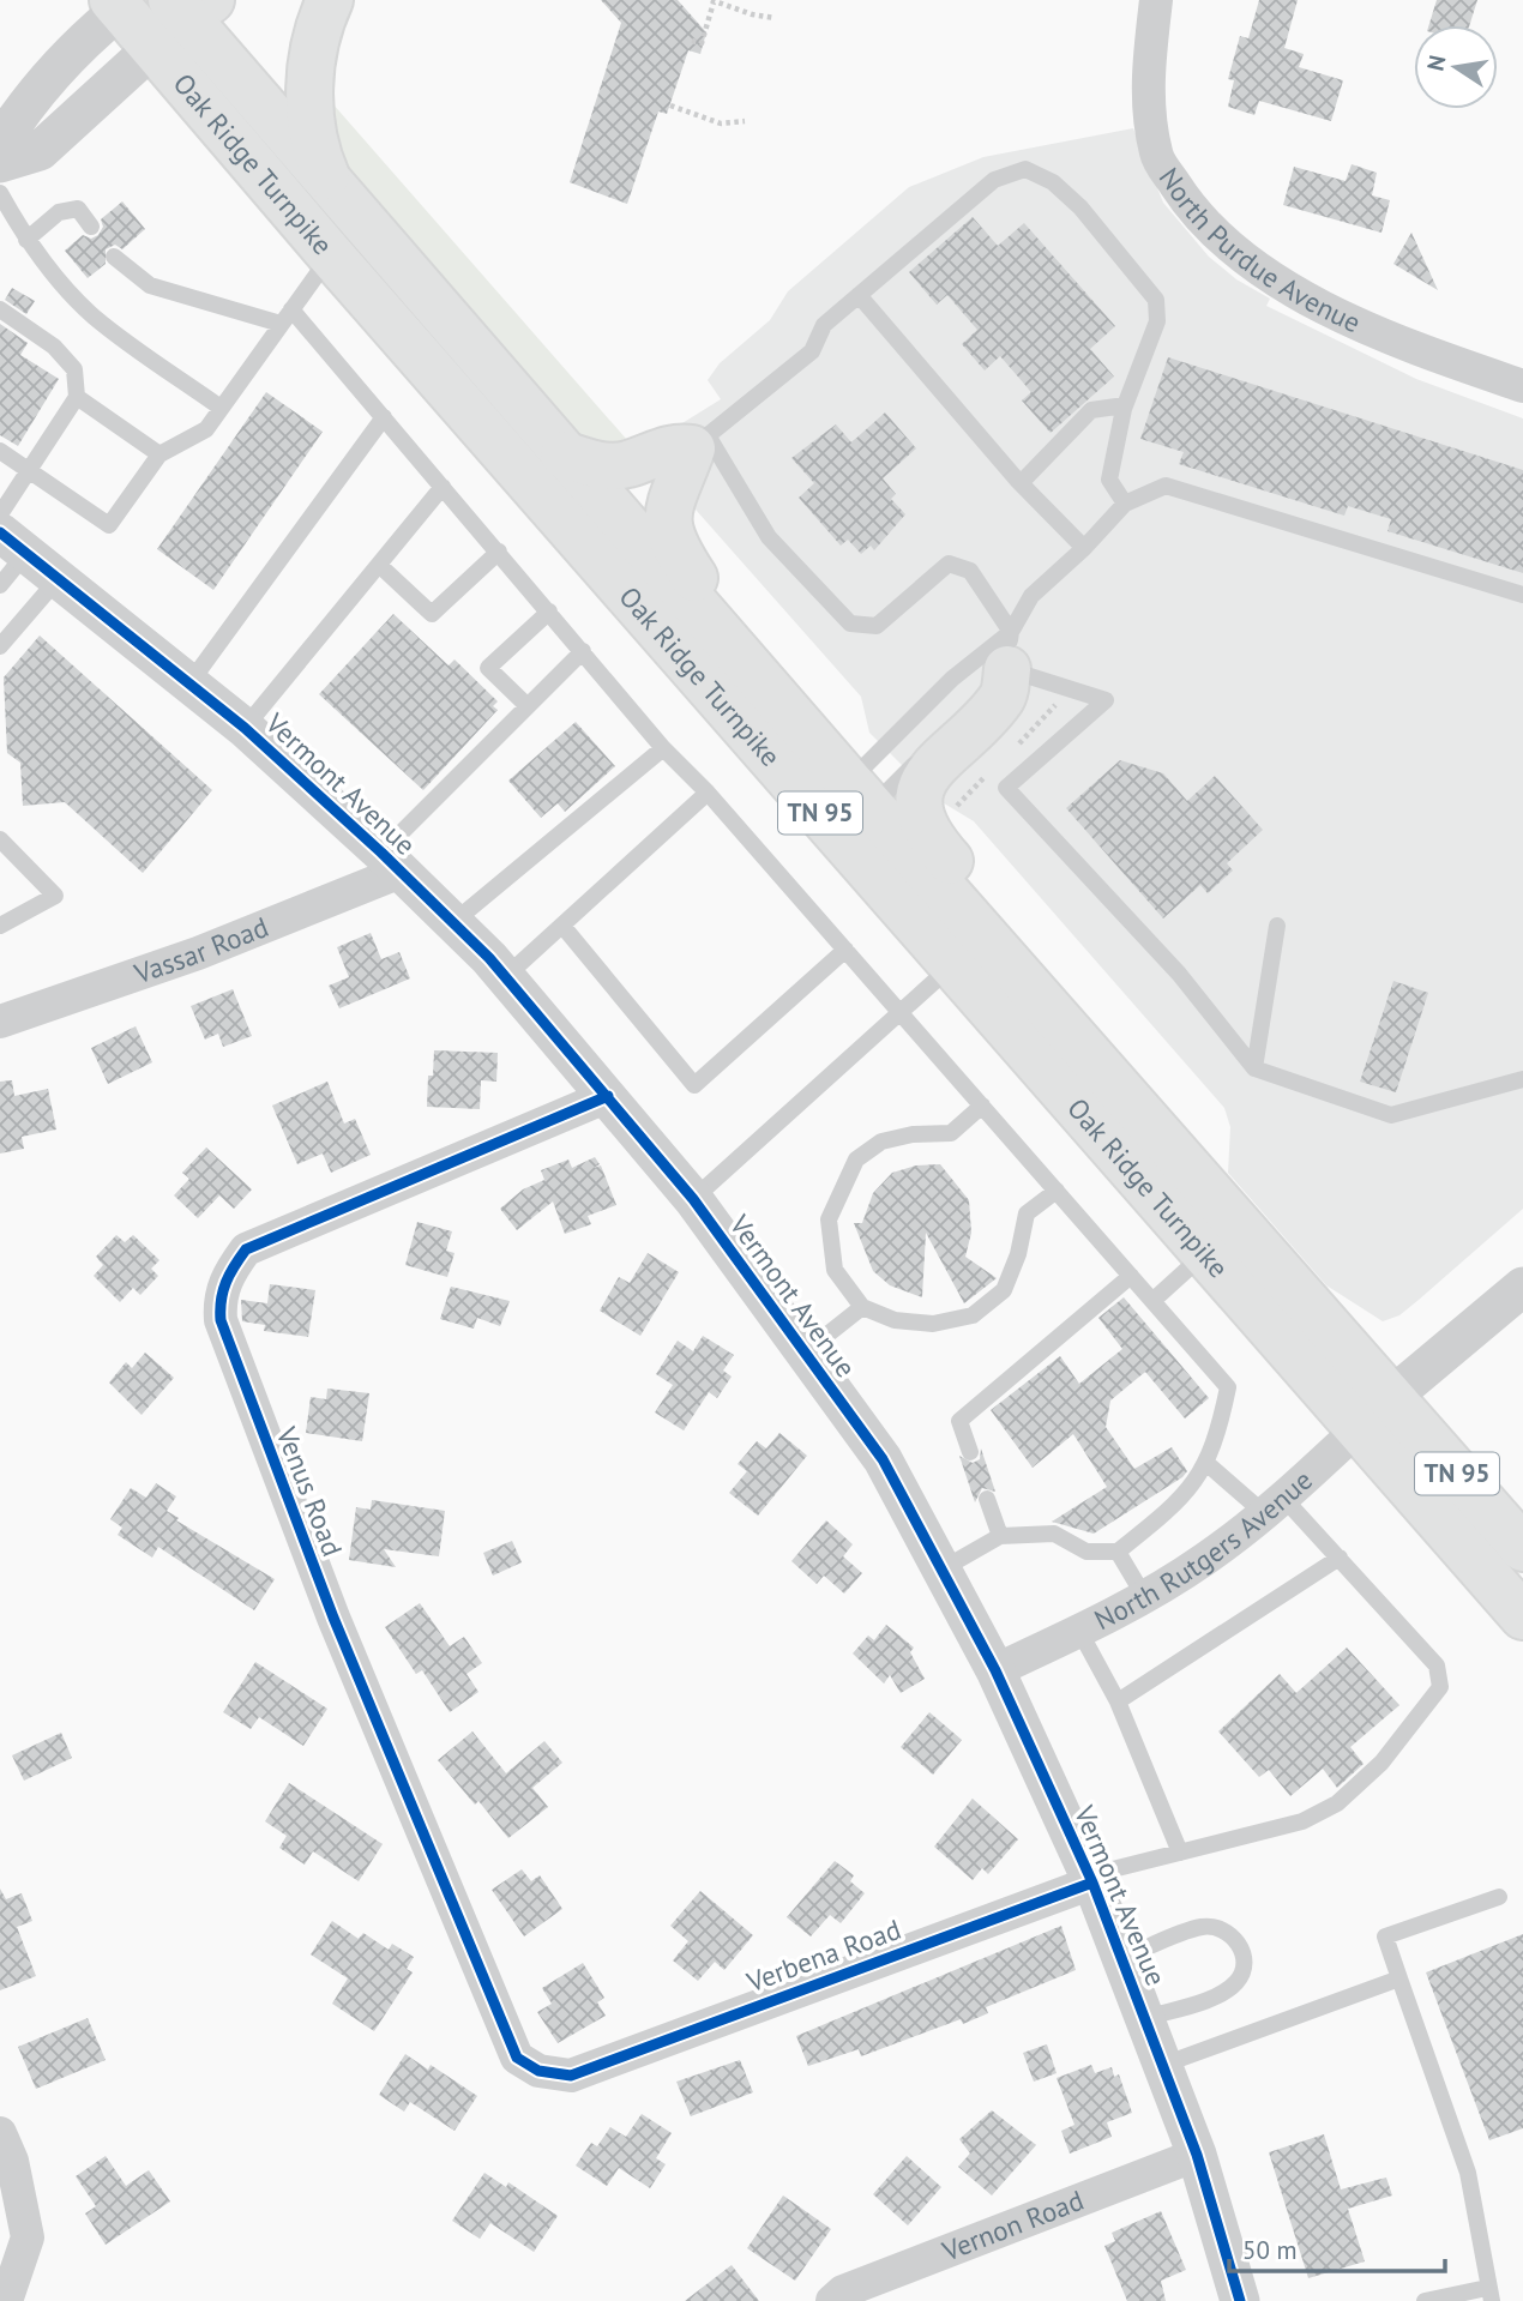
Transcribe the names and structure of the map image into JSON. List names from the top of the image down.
{
  "streets": {
    "highway": ["Oak Ridge Turnpike", "TN 95"],
    "street": [
      "North Purdue Avenue",
      "Vermont Avenue",
      "Vassar Road",
      "Venus Road",
      "North Rutgers Avenue",
      "Verbena Road",
      "Vernon Road"
    ]
  },
  "crossings": [
    ["Oak Ridge Turnpike", "North Rutgers Avenue"],
    ["Vermont Avenue", "Vassar Road"],
    ["Vermont Avenue", "Venus Road"],
    ["Vermont Avenue", "North Rutgers Avenue"],
    ["Vermont Avenue", "Verbena Road"],
    ["Vermont Avenue", "Vernon Road"],
    ["Venus Road", "Verbena Road"]
  ],
  "scale_bar": "50 m",
  "north": "left"
}
